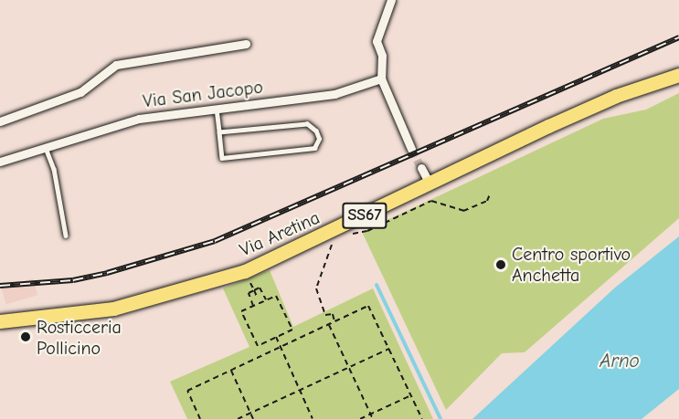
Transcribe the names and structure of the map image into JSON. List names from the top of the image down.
{
  "streets": {
    "main road": ["SS67", "Via Aretina"],
    "street": ["Via San Jacopo"]
  },
  "water": ["Arno"],
  "places": ["Centro sportivo Anchetta", "Rosticceria Pollicino"]
}
